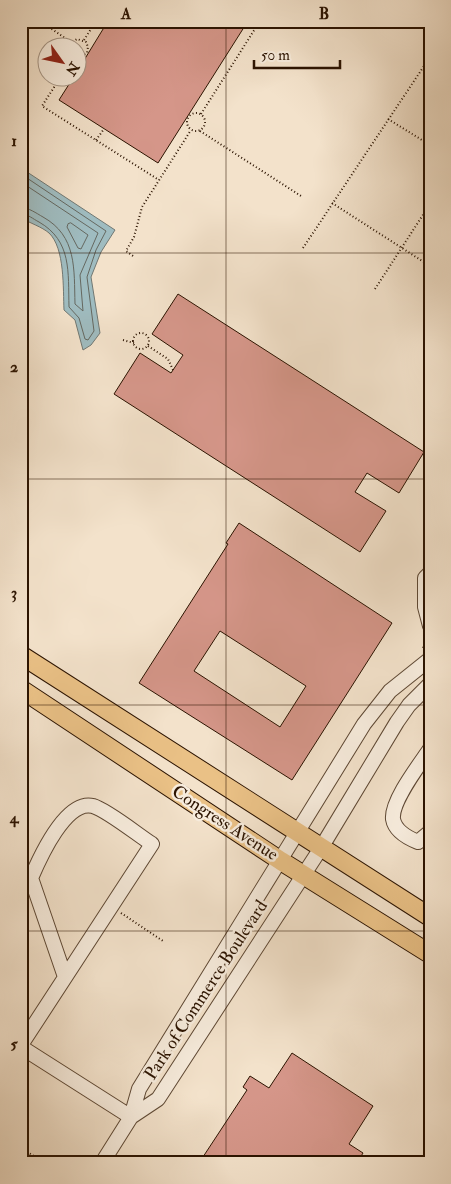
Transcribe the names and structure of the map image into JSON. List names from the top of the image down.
{
  "streets": {
    "main road": ["Congress Avenue"],
    "street": ["Park of Commerce Boulevard"]
  },
  "crossings": [
    ["Congress Avenue", "Park of Commerce Boulevard"]
  ],
  "scale_bar": "50 m",
  "north": "bottom right",
  "grid": {
    "columns": ["A", "B"],
    "rows": [
      "1",
      "2",
      "3",
      "4",
      "5"
    ]
  }
}
